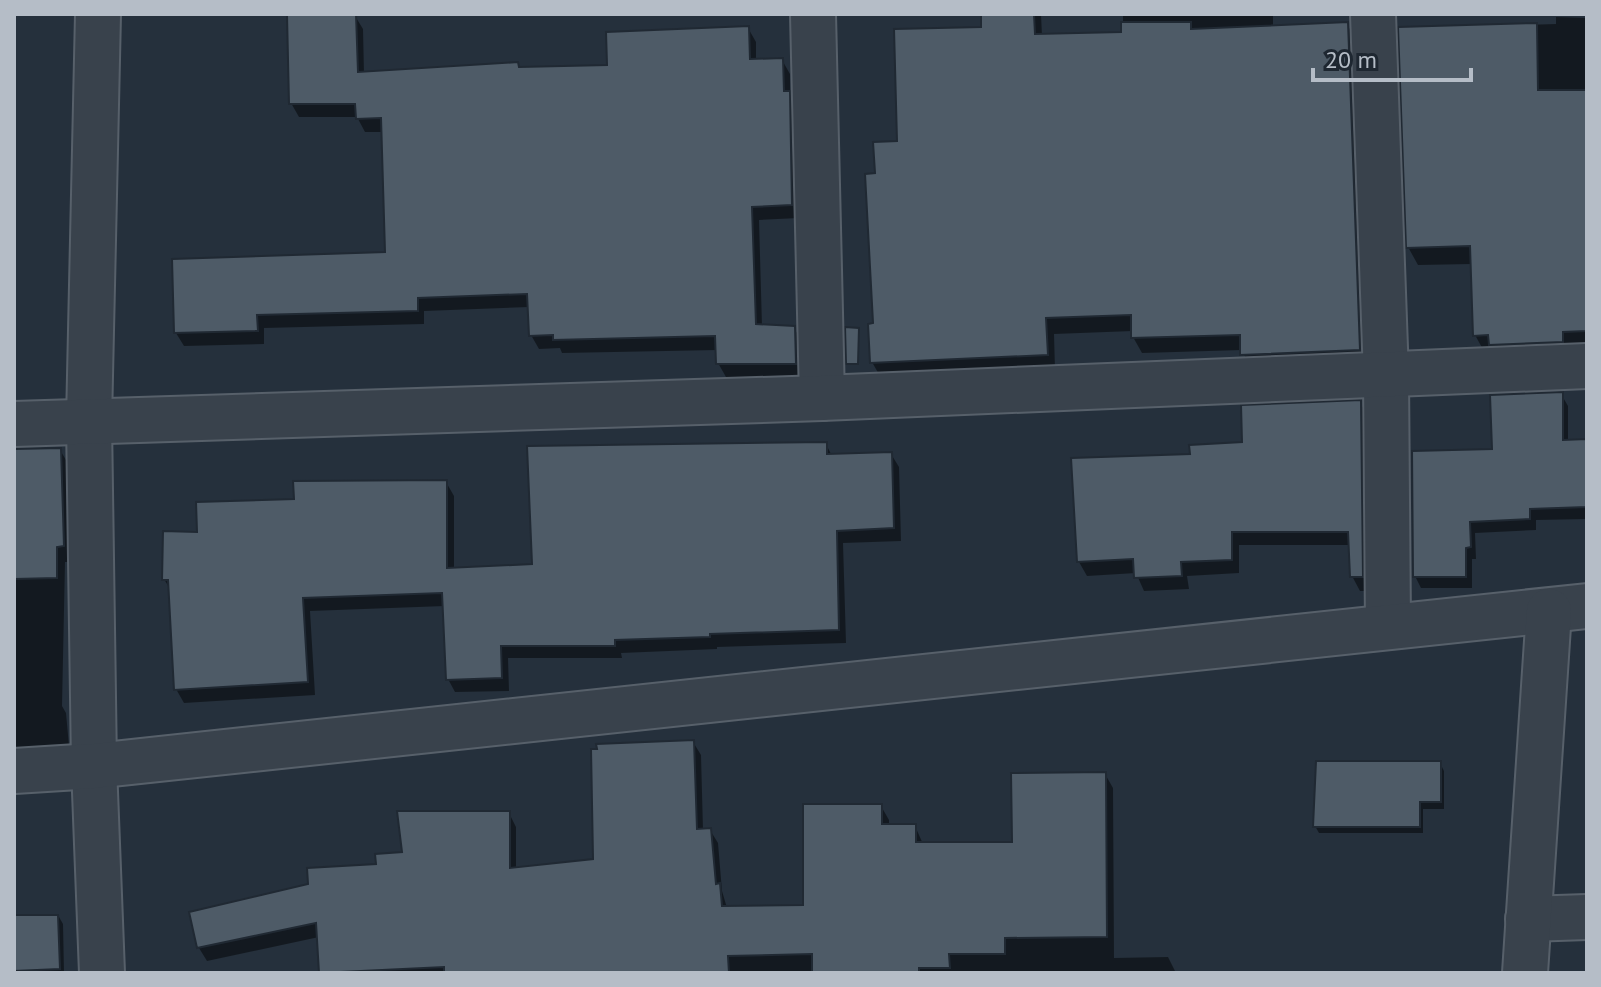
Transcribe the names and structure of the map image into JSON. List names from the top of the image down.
{
  "scale_bar": "20 m"
}
